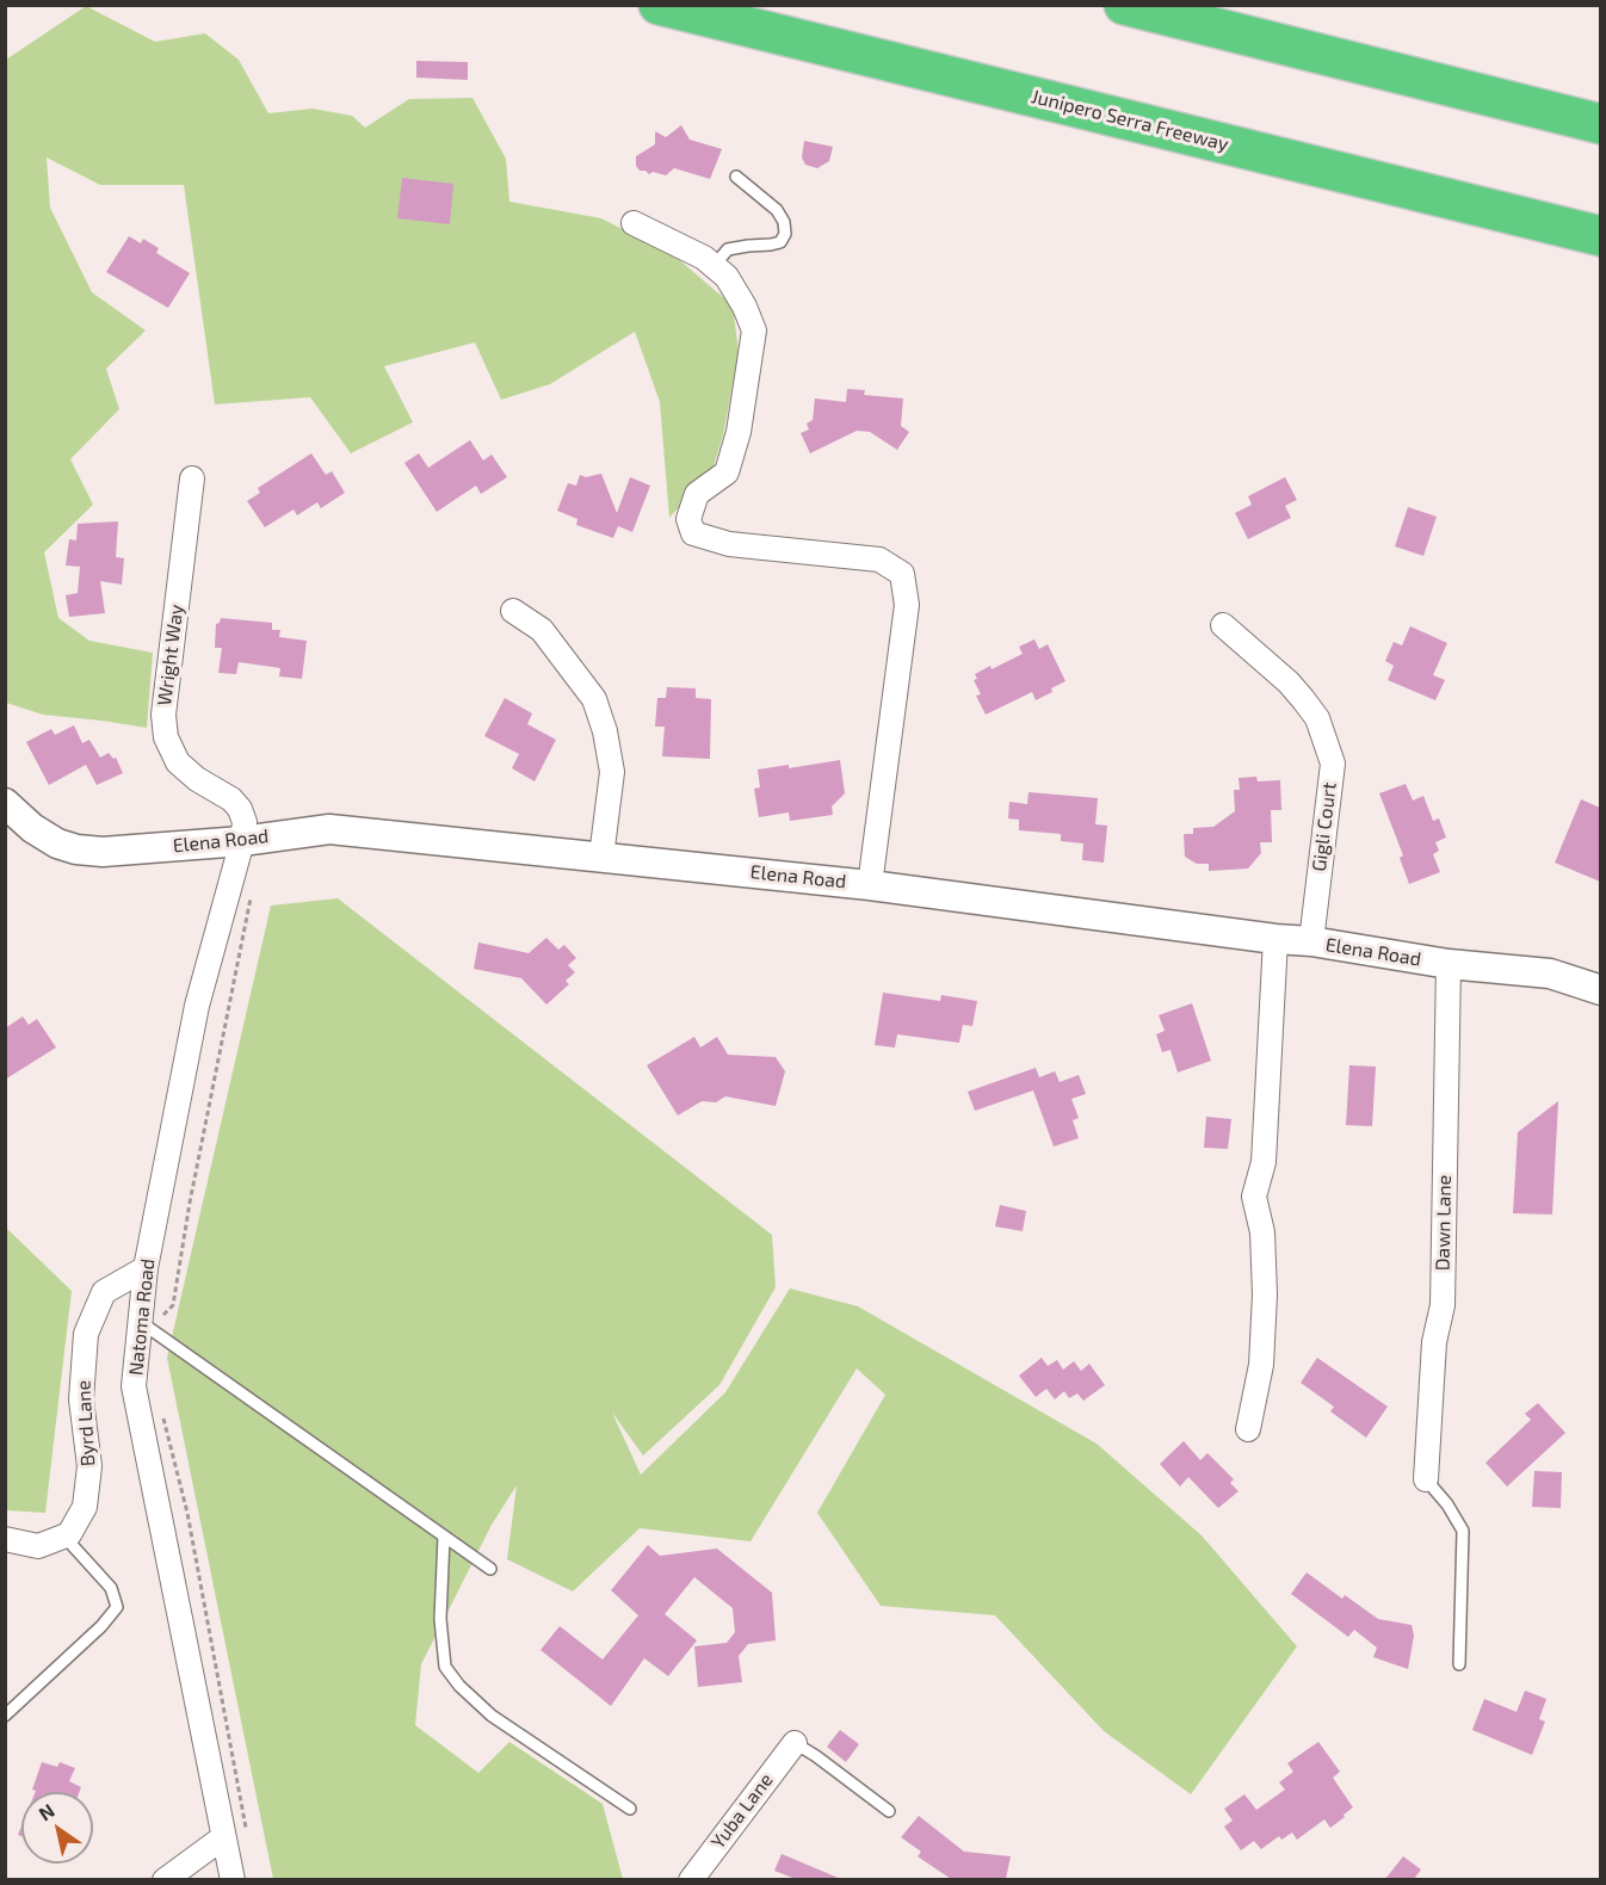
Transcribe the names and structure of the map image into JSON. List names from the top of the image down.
{
  "streets": {
    "highway": ["Junipero Serra Freeway"],
    "street": [
      "Wright Way",
      "Gigli Court",
      "Elena Road",
      "Dawn Lane",
      "Natoma Road",
      "Byrd Lane",
      "Yuba Lane"
    ]
  },
  "crossings": [
    ["Wright Way", "Elena Road"],
    ["Wright Way", "Natoma Road"],
    ["Gigli Court", "Elena Road"],
    ["Elena Road", "Dawn Lane"],
    ["Elena Road", "Natoma Road"],
    ["Natoma Road", "Byrd Lane"]
  ],
  "north": "top left"
}
